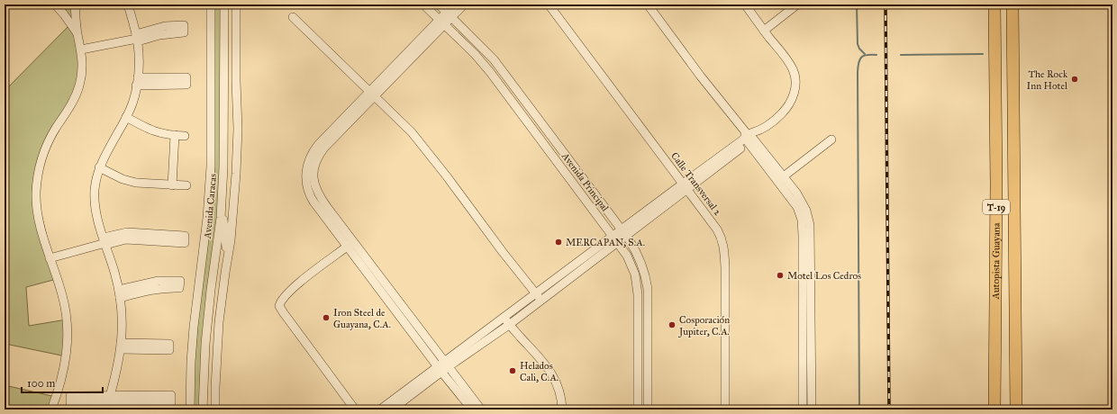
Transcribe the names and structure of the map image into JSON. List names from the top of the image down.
{
  "streets": {
    "highway": ["T-19", "Autopista Guayana"],
    "street": ["Avenida Principal", "Calle Transversal 2", "Avenida Caracas"]
  },
  "places": [
    "The Rock Inn Hotel",
    "MERCAPAN, S.A.",
    "Motel Los Cedros",
    "Iron Steel de Guayana, C.A.",
    "Cosporación Jupiter, C.A.",
    "Helados Cali, C.A."
  ],
  "scale_bar": "100 m"
}
